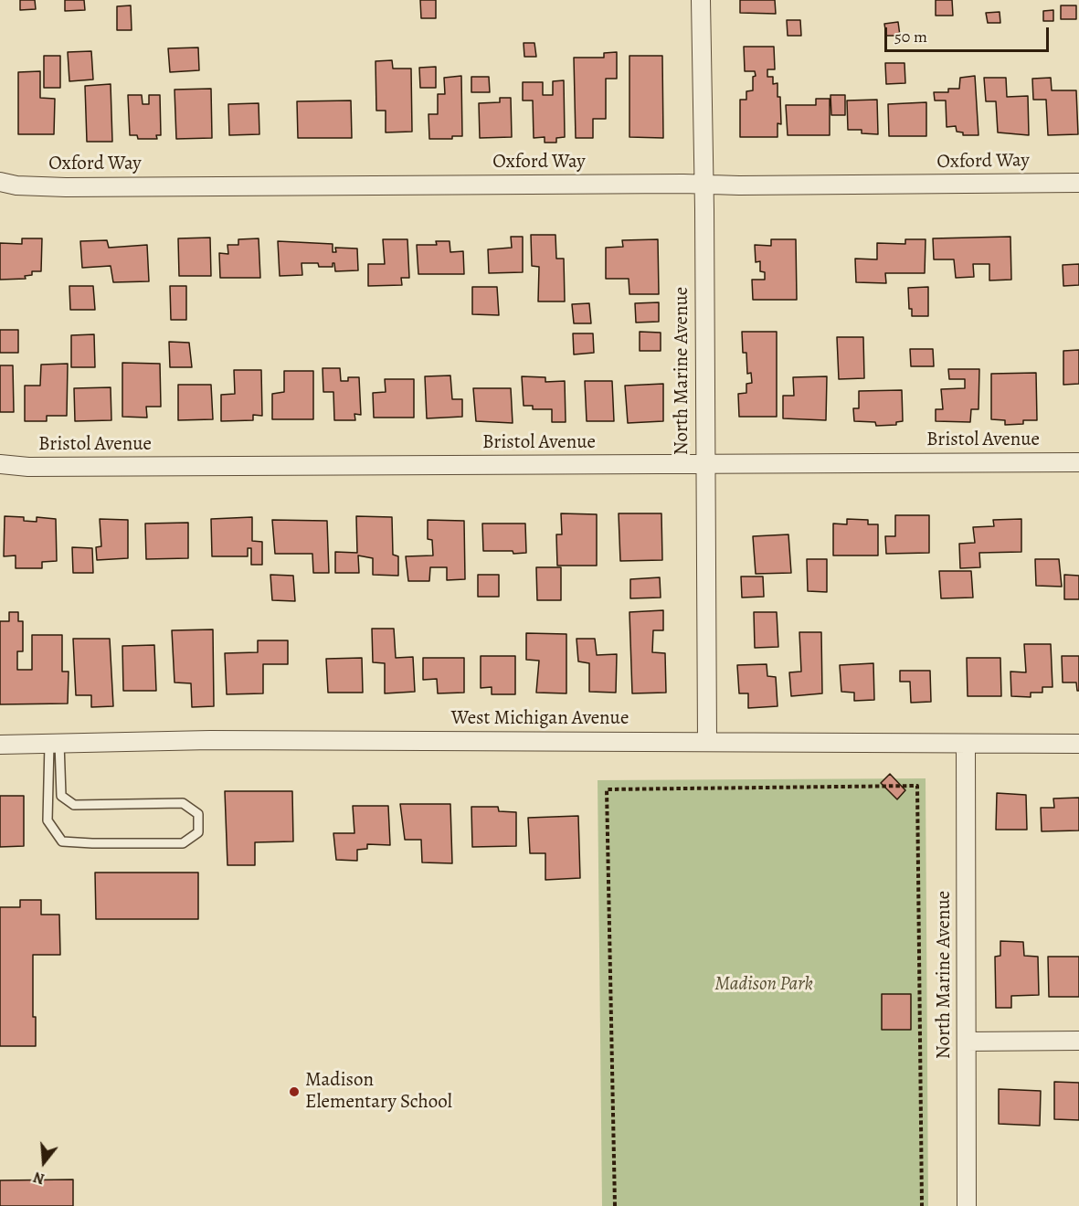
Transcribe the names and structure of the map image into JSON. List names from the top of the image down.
{
  "streets": {
    "street": [
      "Oxford Way",
      "North Marine Avenue",
      "Bristol Avenue",
      "West Michigan Avenue"
    ]
  },
  "crossings": [
    ["Oxford Way", "North Marine Avenue"],
    ["North Marine Avenue", "Bristol Avenue"],
    ["North Marine Avenue", "West Michigan Avenue"]
  ],
  "parks": ["Madison Park"],
  "places": ["Madison Elementary School"],
  "scale_bar": "50 m",
  "north": "bottom"
}
